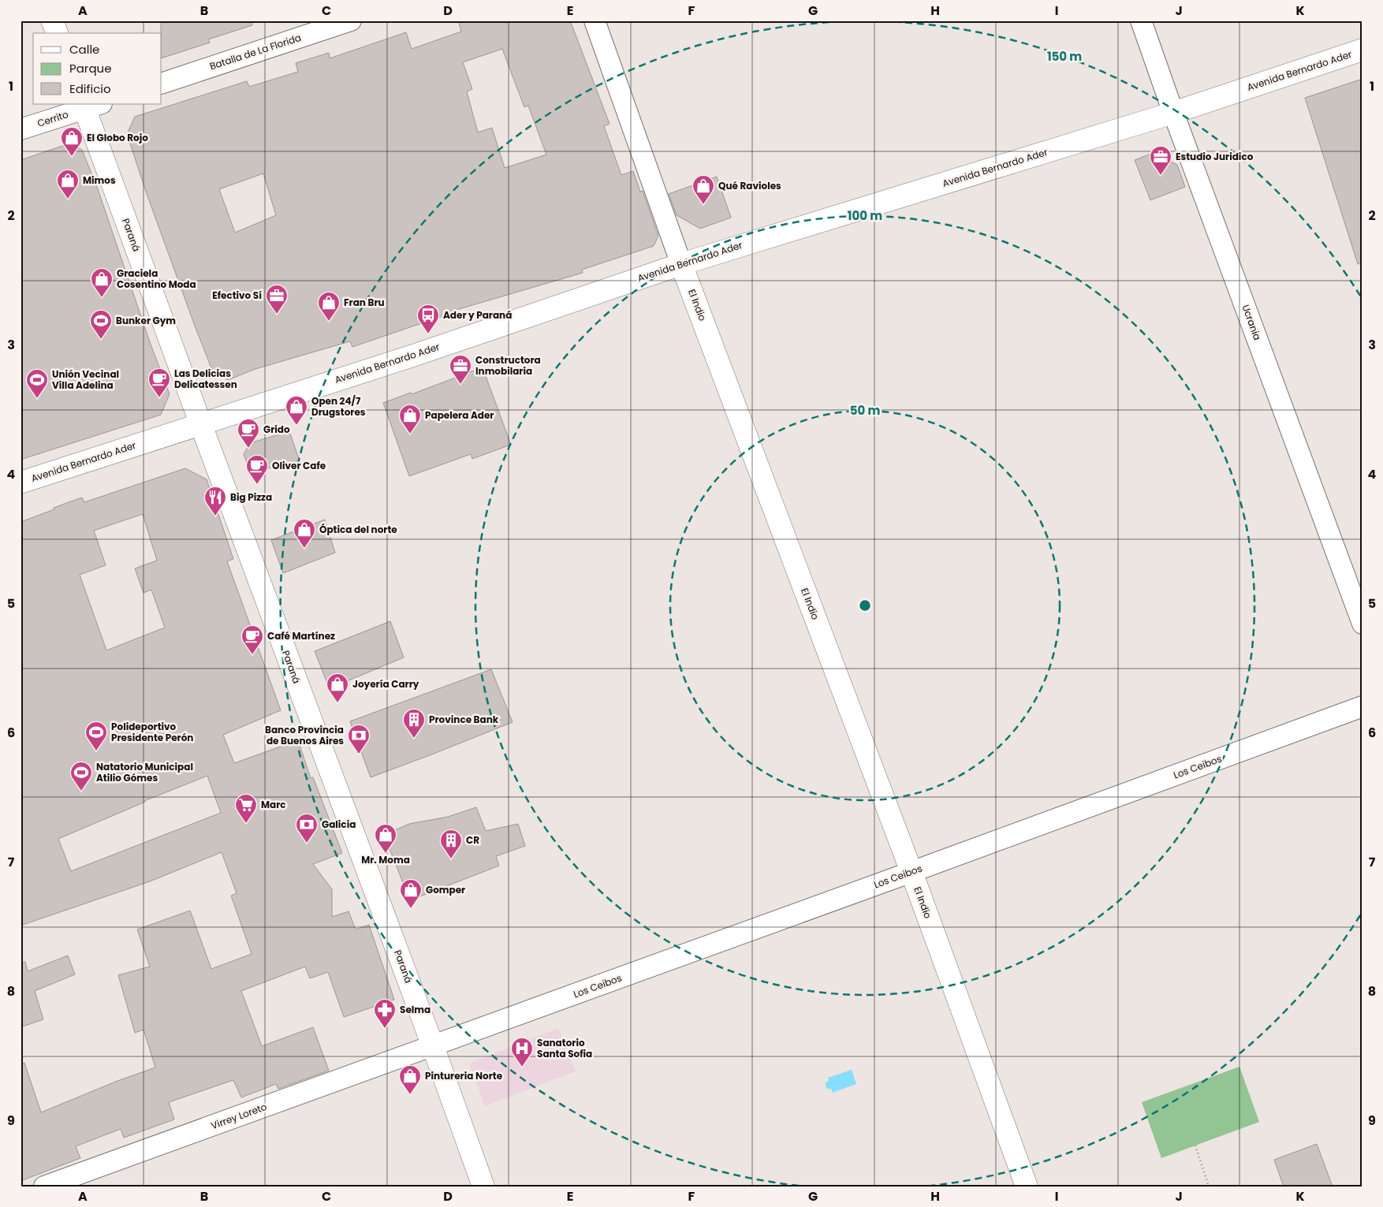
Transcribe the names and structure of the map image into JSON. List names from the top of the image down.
{
  "streets": {
    "street": [
      "Batalla de La Florida",
      "Avenida Bernardo Ader",
      "Cerrito",
      "Paraná",
      "El Indio",
      "Ucrania",
      "Los Ceibos",
      "Virrey Loreto"
    ]
  },
  "crossings": [
    ["Avenida Bernardo Ader", "Paraná"],
    ["Avenida Bernardo Ader", "El Indio"],
    ["Avenida Bernardo Ader", "Ucrania"],
    ["Cerrito", "Paraná"],
    ["Paraná", "Los Ceibos"],
    ["Paraná", "Virrey Loreto"],
    ["El Indio", "Los Ceibos"],
    ["Los Ceibos", "Virrey Loreto"]
  ],
  "places": {
    "shop": [
      "El Globo Rojo",
      "Mimos",
      "Qué Ravioles",
      "Graciela Cosentino Moda",
      "Fran Bru",
      "Open 24/7 Drugstores",
      "Papelera Ader",
      "Óptica del norte",
      "Joyería Carry",
      "Mr. Moma",
      "Gomper",
      "Pintureria Norte"
    ],
    "office": ["Estudio Juridico", "Efectivo Sí", "Constructora Inmobilaria"],
    "bus stop": ["Ader y Paraná"],
    "sports": [
      "Bunker Gym",
      "Unión Vecinal Villa Adelina",
      "Polideportivo Presidente Perón",
      "Natatorio Municipal Atilio Gómes"
    ],
    "cafe": [
      "Las Delicias Delicatessen",
      "Grido",
      "Oliver Cafe",
      "Café Martínez"
    ],
    "restaurant": ["Big Pizza"],
    "building": ["Province Bank", "CR"],
    "bank": ["Banco Provincia de Buenos Aires", "Galicia"],
    "supermarket": ["Marc"],
    "pharmacy": ["Selma"],
    "hospital": ["Sanatorio Santa Sofia"]
  },
  "legend": ["Calle", "Parque", "Edificio"],
  "grid": {
    "columns": [
      "A",
      "B",
      "C",
      "D",
      "E",
      "F",
      "G",
      "H",
      "I",
      "J",
      "K"
    ],
    "rows": [
      "1",
      "2",
      "3",
      "4",
      "5",
      "6",
      "7",
      "8",
      "9"
    ]
  },
  "rings": ["150 m", "100 m", "50 m"]
}
